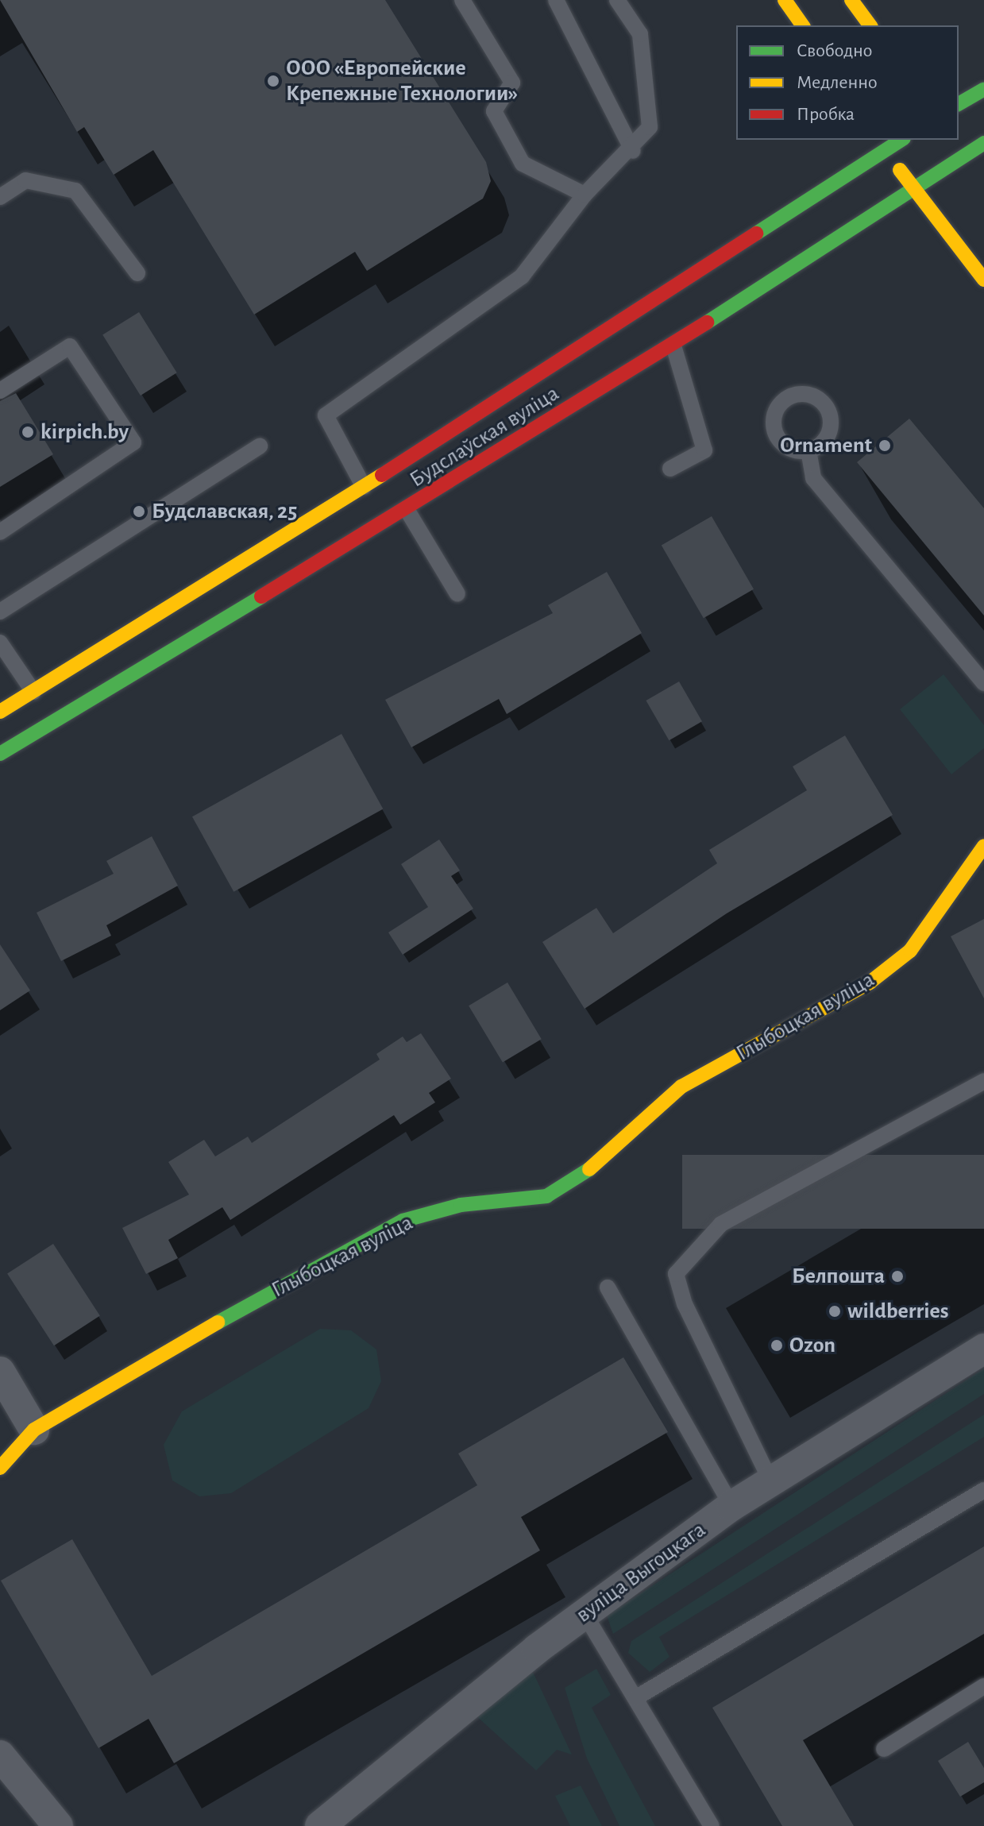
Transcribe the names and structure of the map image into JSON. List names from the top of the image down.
{
  "streets": {
    "main road": ["Будслаўская вуліца", "Глыбоцкая вуліца"],
    "street": ["вуліца Выгоцкага"]
  },
  "places": [
    "ООО «Европейские Крепежные Технологии»",
    "kirpich.by",
    "Ornament",
    "Будславская, 25",
    "Белпошта",
    "wildberries",
    "Ozon"
  ],
  "legend": ["Свободно", "Медленно", "Пробка"]
}
